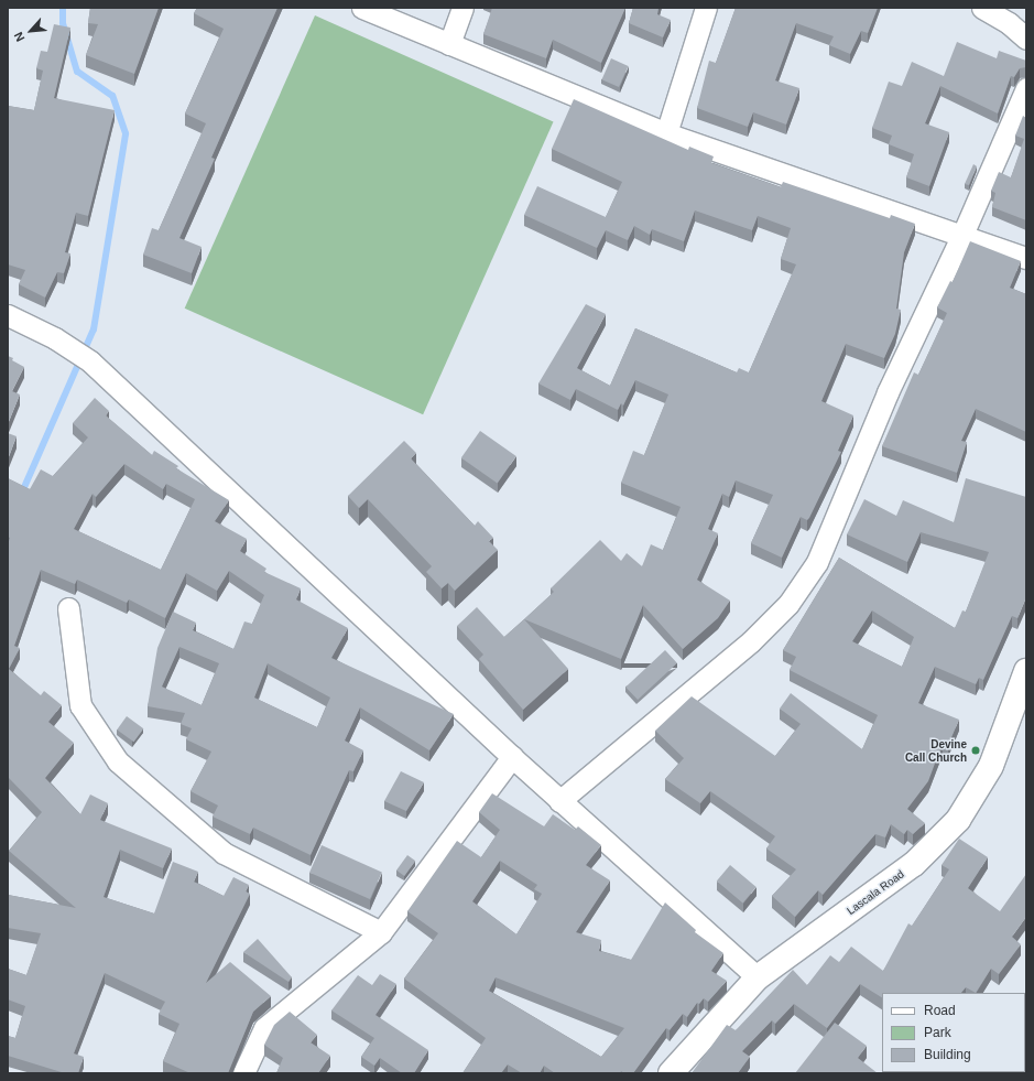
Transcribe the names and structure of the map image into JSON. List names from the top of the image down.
{
  "streets": {
    "street": ["Lascala Road"]
  },
  "places": ["Devine Call Church"],
  "legend": ["Road", "Park", "Building"],
  "north": "bottom left"
}
